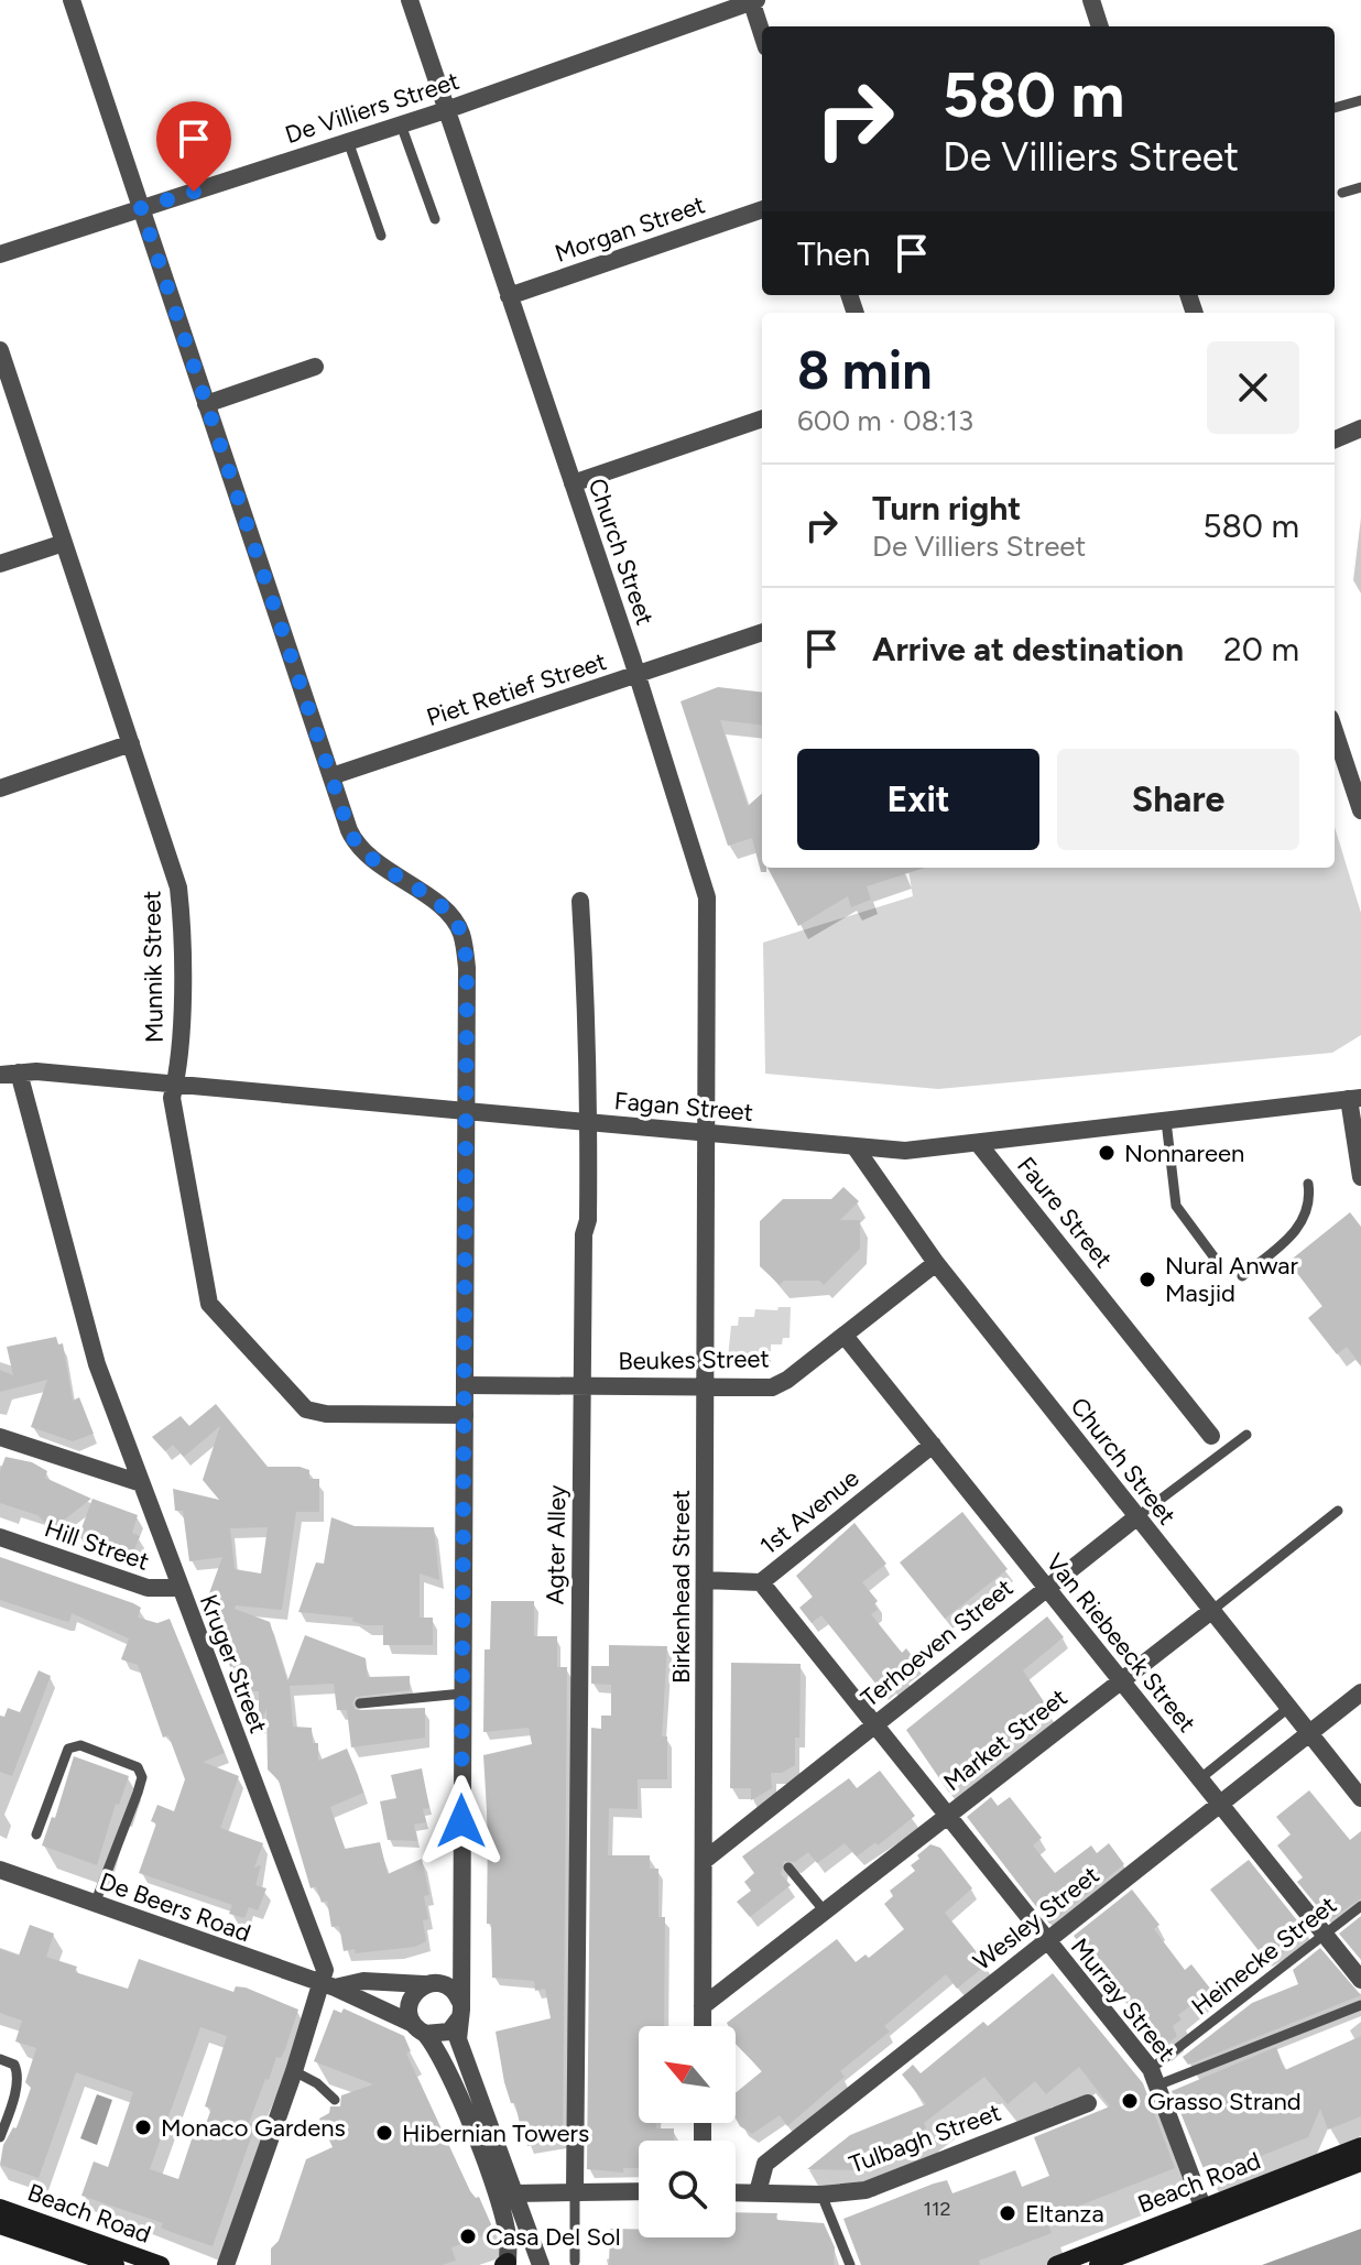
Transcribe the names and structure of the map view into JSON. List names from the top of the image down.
{
  "streets": {
    "main road": ["Beach Road"],
    "street": [
      "De Villiers Street",
      "Morgan Street",
      "Church Street",
      "Piet Retief Street",
      "Munnik Street",
      "Fagan Street",
      "Faure Street",
      "Beukes Street",
      "1st Avenue",
      "Hill Street",
      "Agter Alley",
      "Birkenhead Street",
      "Terhoeven Street",
      "Van Riebeeck Street",
      "Kruger Street",
      "Market Street",
      "De Beers Road",
      "Wesley Street",
      "Murray Street",
      "Tulbagh Street"
    ],
    "lane": ["Heinecke Street"]
  },
  "crossings": [
    ["De Villiers Street", "Church Street"],
    ["Morgan Street", "Church Street"],
    ["Church Street", "Piet Retief Street"],
    ["Church Street", "Fagan Street"],
    ["Church Street", "Beukes Street"],
    ["Church Street", "Birkenhead Street"],
    ["Church Street", "Terhoeven Street"],
    ["Church Street", "Market Street"],
    ["Church Street", "Wesley Street"],
    ["Munnik Street", "Fagan Street"],
    ["Fagan Street", "Faure Street"],
    ["Fagan Street", "Agter Alley"],
    ["Fagan Street", "Birkenhead Street"],
    ["Fagan Street", "Kruger Street"],
    ["Beukes Street", "Agter Alley"],
    ["Beukes Street", "Birkenhead Street"],
    ["Beukes Street", "Van Riebeeck Street"],
    ["1st Avenue", "Birkenhead Street"],
    ["1st Avenue", "Van Riebeeck Street"],
    ["1st Avenue", "Murray Street"],
    ["Hill Street", "Kruger Street"],
    ["Birkenhead Street", "Terhoeven Street"],
    ["Birkenhead Street", "Market Street"],
    ["Terhoeven Street", "Van Riebeeck Street"],
    ["Terhoeven Street", "Murray Street"],
    ["Van Riebeeck Street", "Market Street"],
    ["Van Riebeeck Street", "Wesley Street"],
    ["Van Riebeeck Street", "Heinecke Street"],
    ["Kruger Street", "De Beers Road"],
    ["Market Street", "Murray Street"],
    ["Wesley Street", "Murray Street"],
    ["Wesley Street", "Tulbagh Street"],
    ["Heinecke Street", "Murray Street"],
    ["Murray Street", "Beach Road"]
  ],
  "places": [
    "Nonnareen",
    "Nural Anwar Masjid",
    "Grasso Strand",
    "Monaco Gardens",
    "Hibernian Towers",
    "Eltanza",
    "Casa Del Sol"
  ],
  "house_numbers": ["112"],
  "north": "top left",
  "page": {
    "turn": ["580 m", "De Villiers Street"],
    "then": "Then",
    "heading": ["8 min", "600 m · 08:13"],
    "list": [
      {
        "name": "Turn right",
        "note": "De Villiers Street",
        "value": "580 m"
      },
      {
        "name": "Arrive at destination",
        "value": "20 m"
      }
    ],
    "buttons": ["Exit", "Share"]
  }
}
